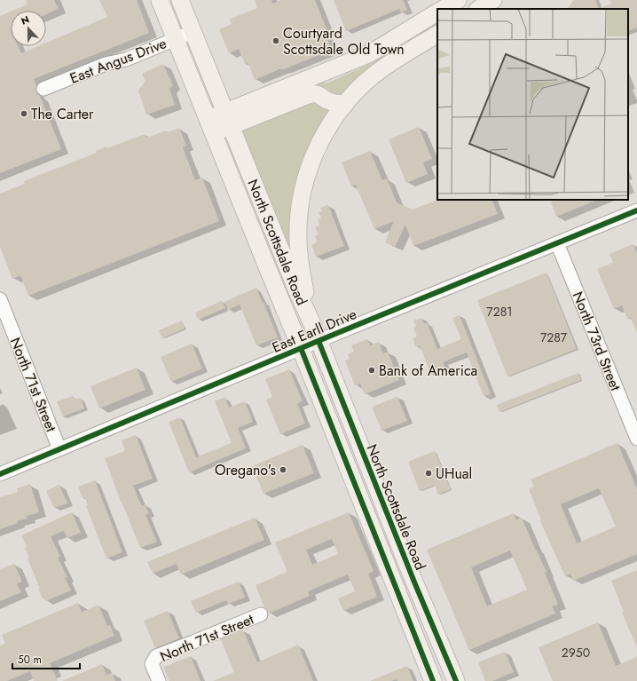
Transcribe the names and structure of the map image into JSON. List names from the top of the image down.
{
  "streets": {
    "main road": ["North Scottsdale Road"],
    "street": [
      "East Angus Drive",
      "East Earll Drive",
      "North 73rd Street",
      "North 71st Street"
    ]
  },
  "crossings": [
    ["East Angus Drive", "North Scottsdale Road"],
    ["North Scottsdale Road", "East Earll Drive"],
    ["East Earll Drive", "North 73rd Street"],
    ["East Earll Drive", "North 71st Street"]
  ],
  "places": [
    "Courtyard Scottsdale Old Town",
    "The Carter",
    "Bank of America",
    "Oregano's",
    "UHual"
  ],
  "house_numbers": ["7281", "7287", "2950"],
  "scale_bar": "50 m",
  "north": "top"
}
